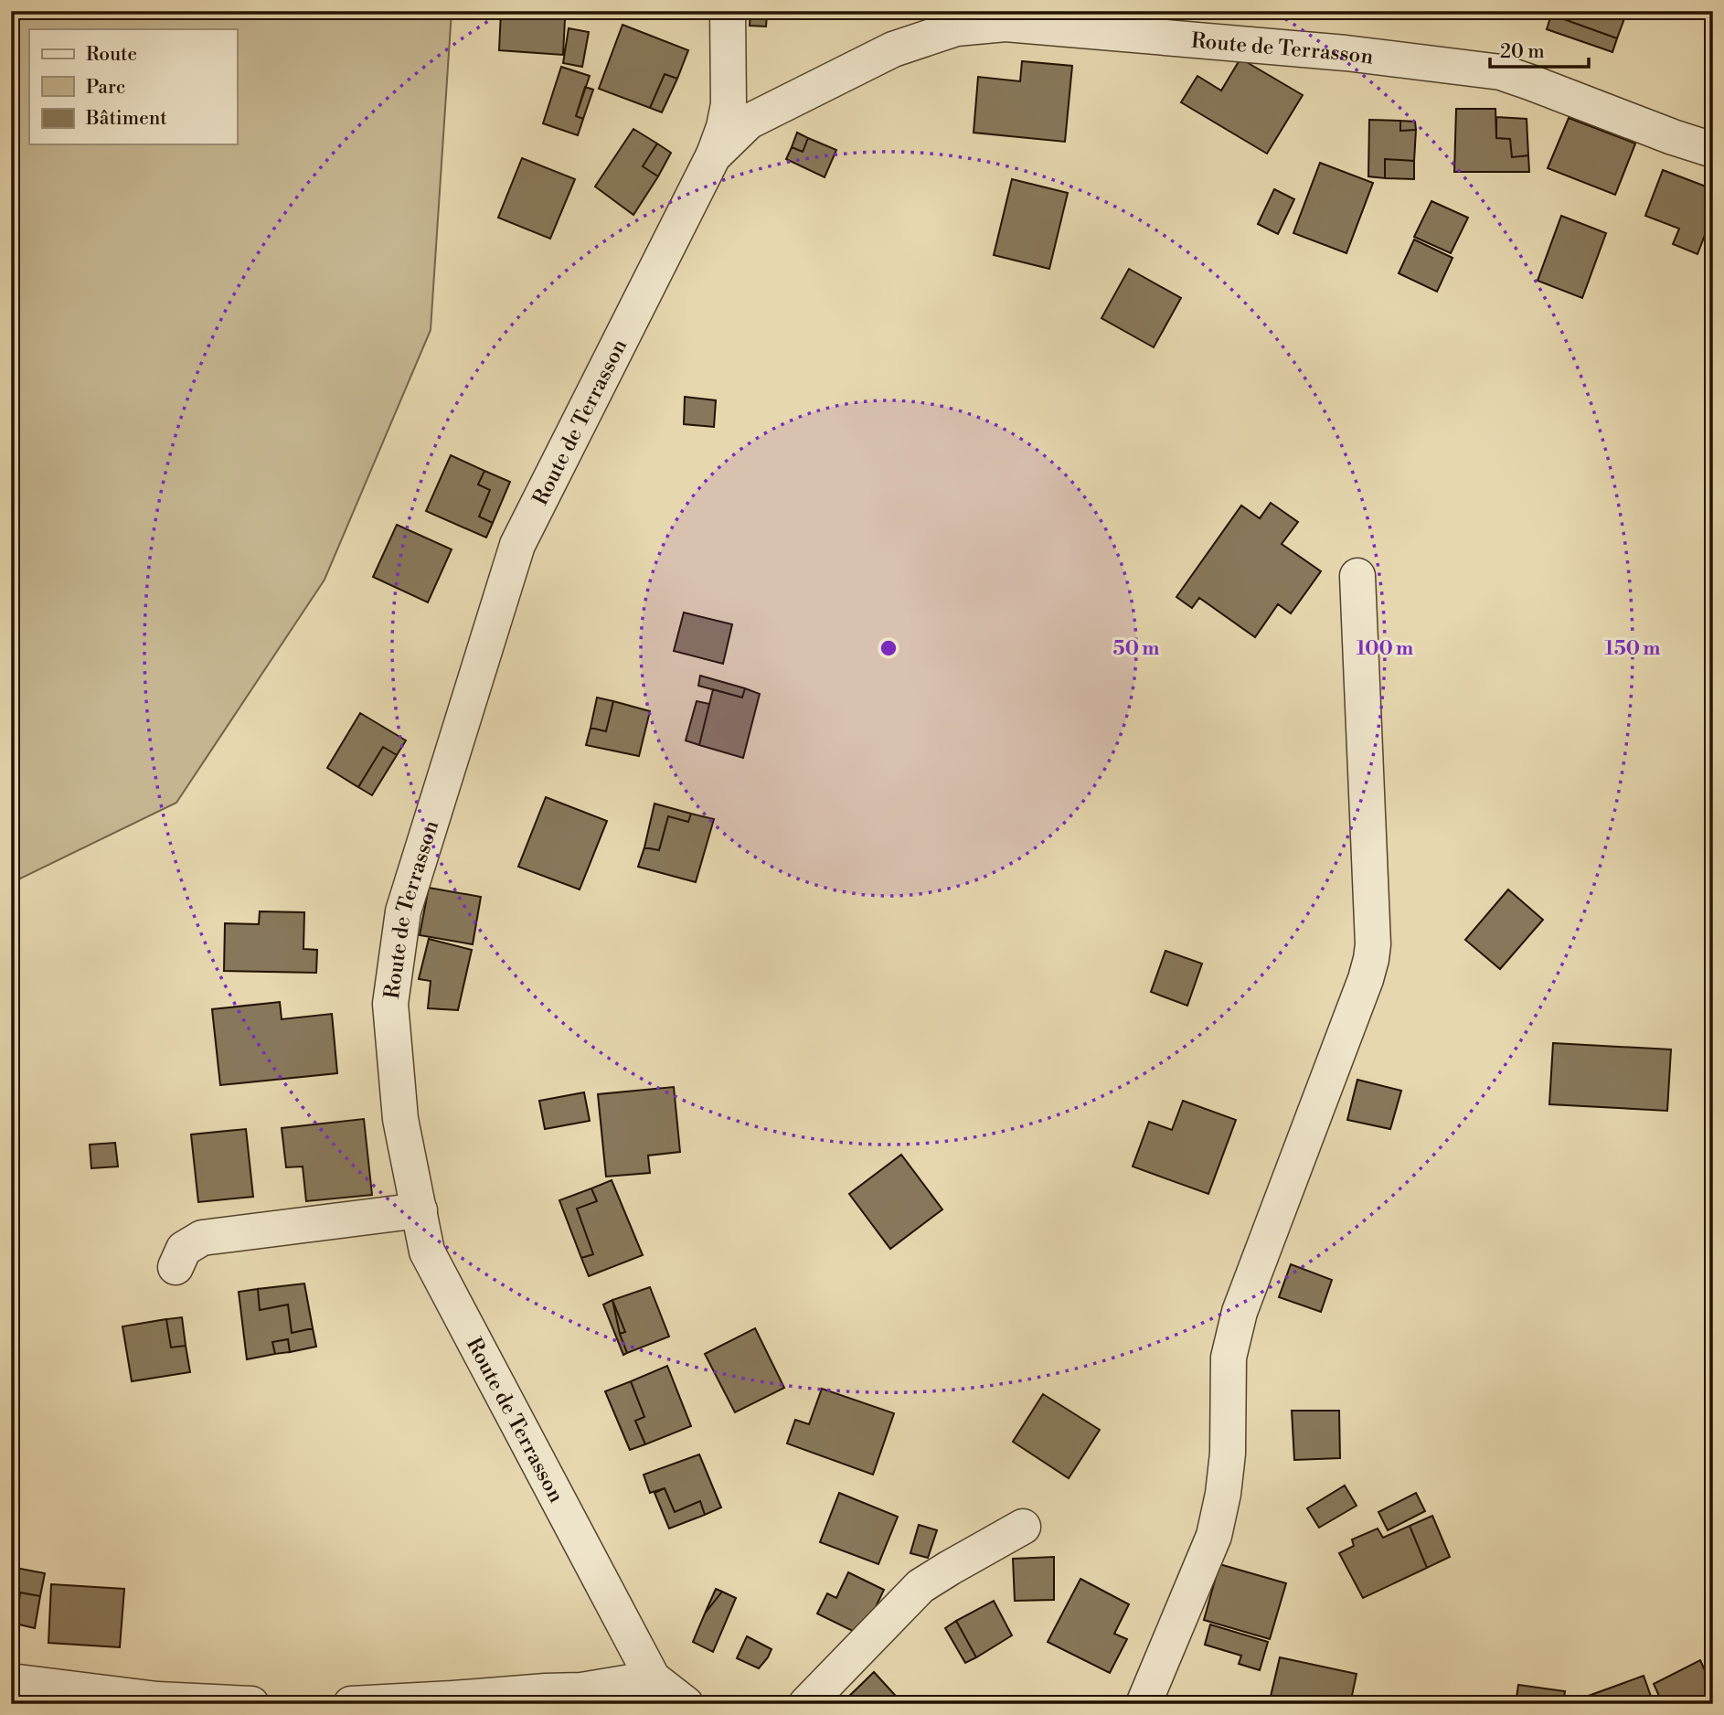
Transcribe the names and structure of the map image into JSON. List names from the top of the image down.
{
  "streets": {
    "street": ["Route de Terrasson"]
  },
  "legend": ["Route", "Parc", "Bâtiment"],
  "scale_bar": "20 m",
  "rings": ["50 m", "100 m", "150 m"]
}
